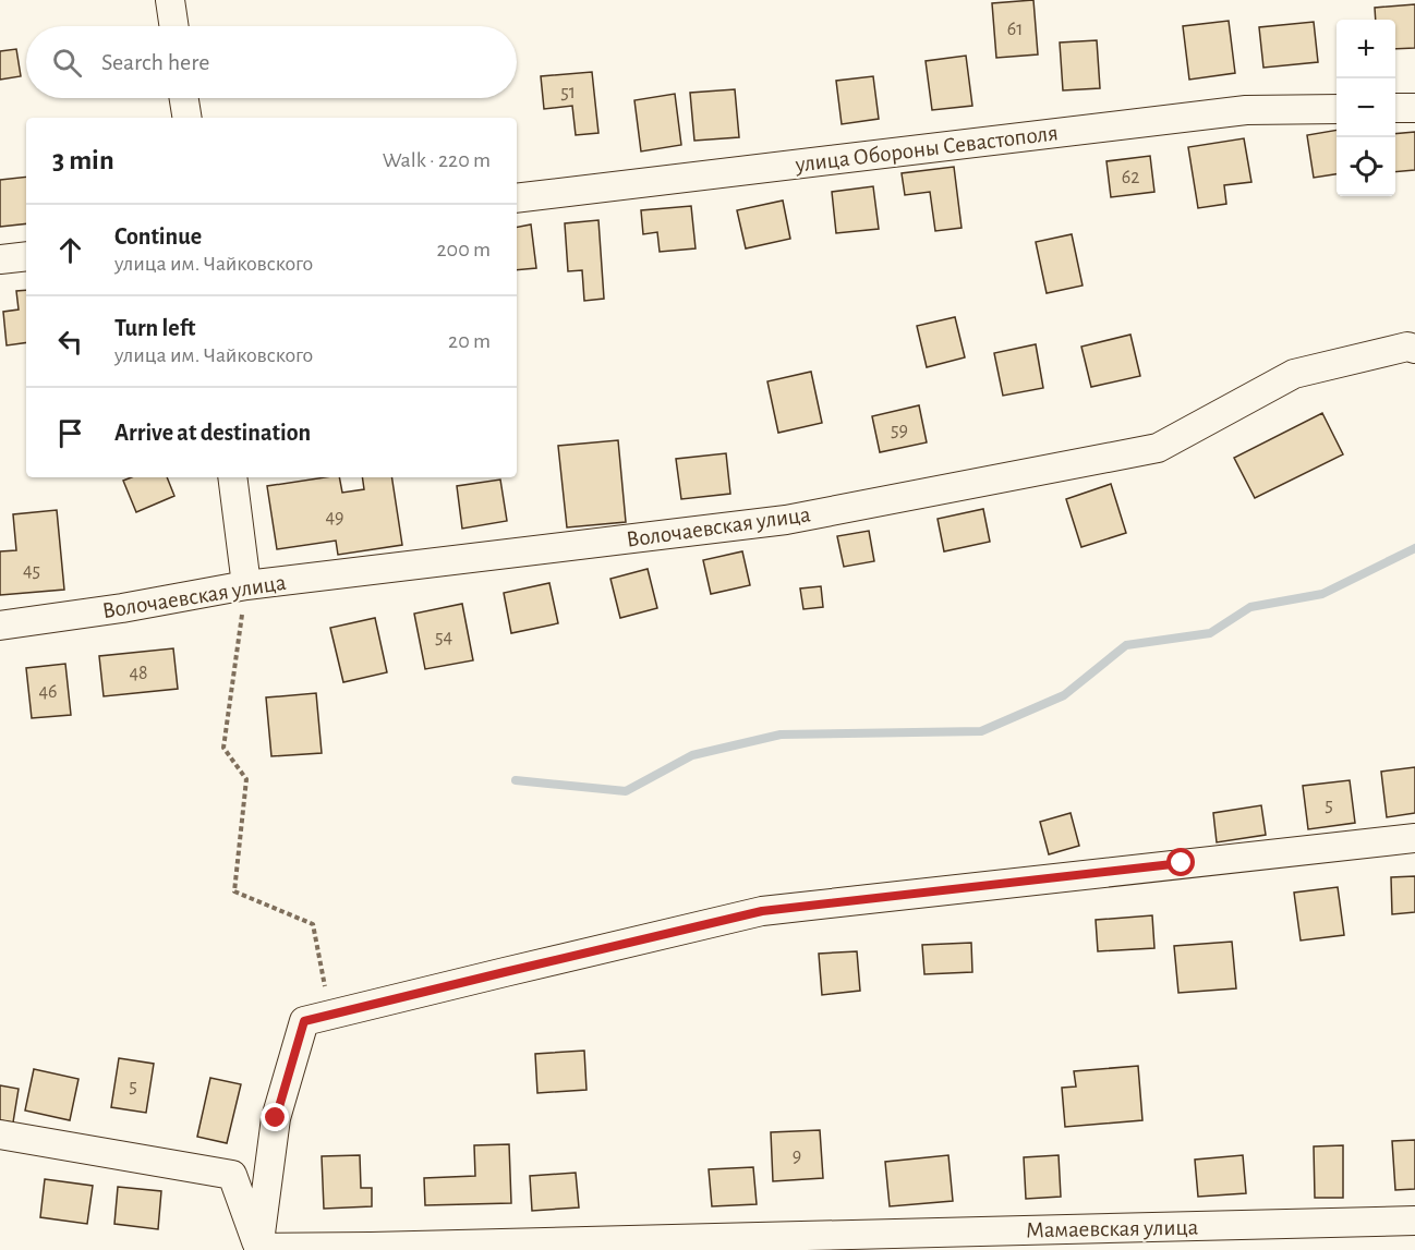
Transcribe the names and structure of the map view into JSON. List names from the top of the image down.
{
  "streets": {
    "street": ["улица Обороны Севастополя", "Волочаевская улица", "Мамаевская улица"]
  },
  "house_numbers": [
    "61",
    "51",
    "62",
    "59",
    "49",
    "45",
    "54",
    "48",
    "46",
    "5",
    "5",
    "9"
  ],
  "page": {
    "map_buttons": ["+", "−"],
    "search": "Search here",
    "heading": ["3 min", "Walk · 220 m"],
    "list": [
      ["Continue", "улица им. Чайковского", "200 m"],
      ["Turn left", "улица им. Чайковского", "20 m"],
      "Arrive at destination"
    ]
  }
}
